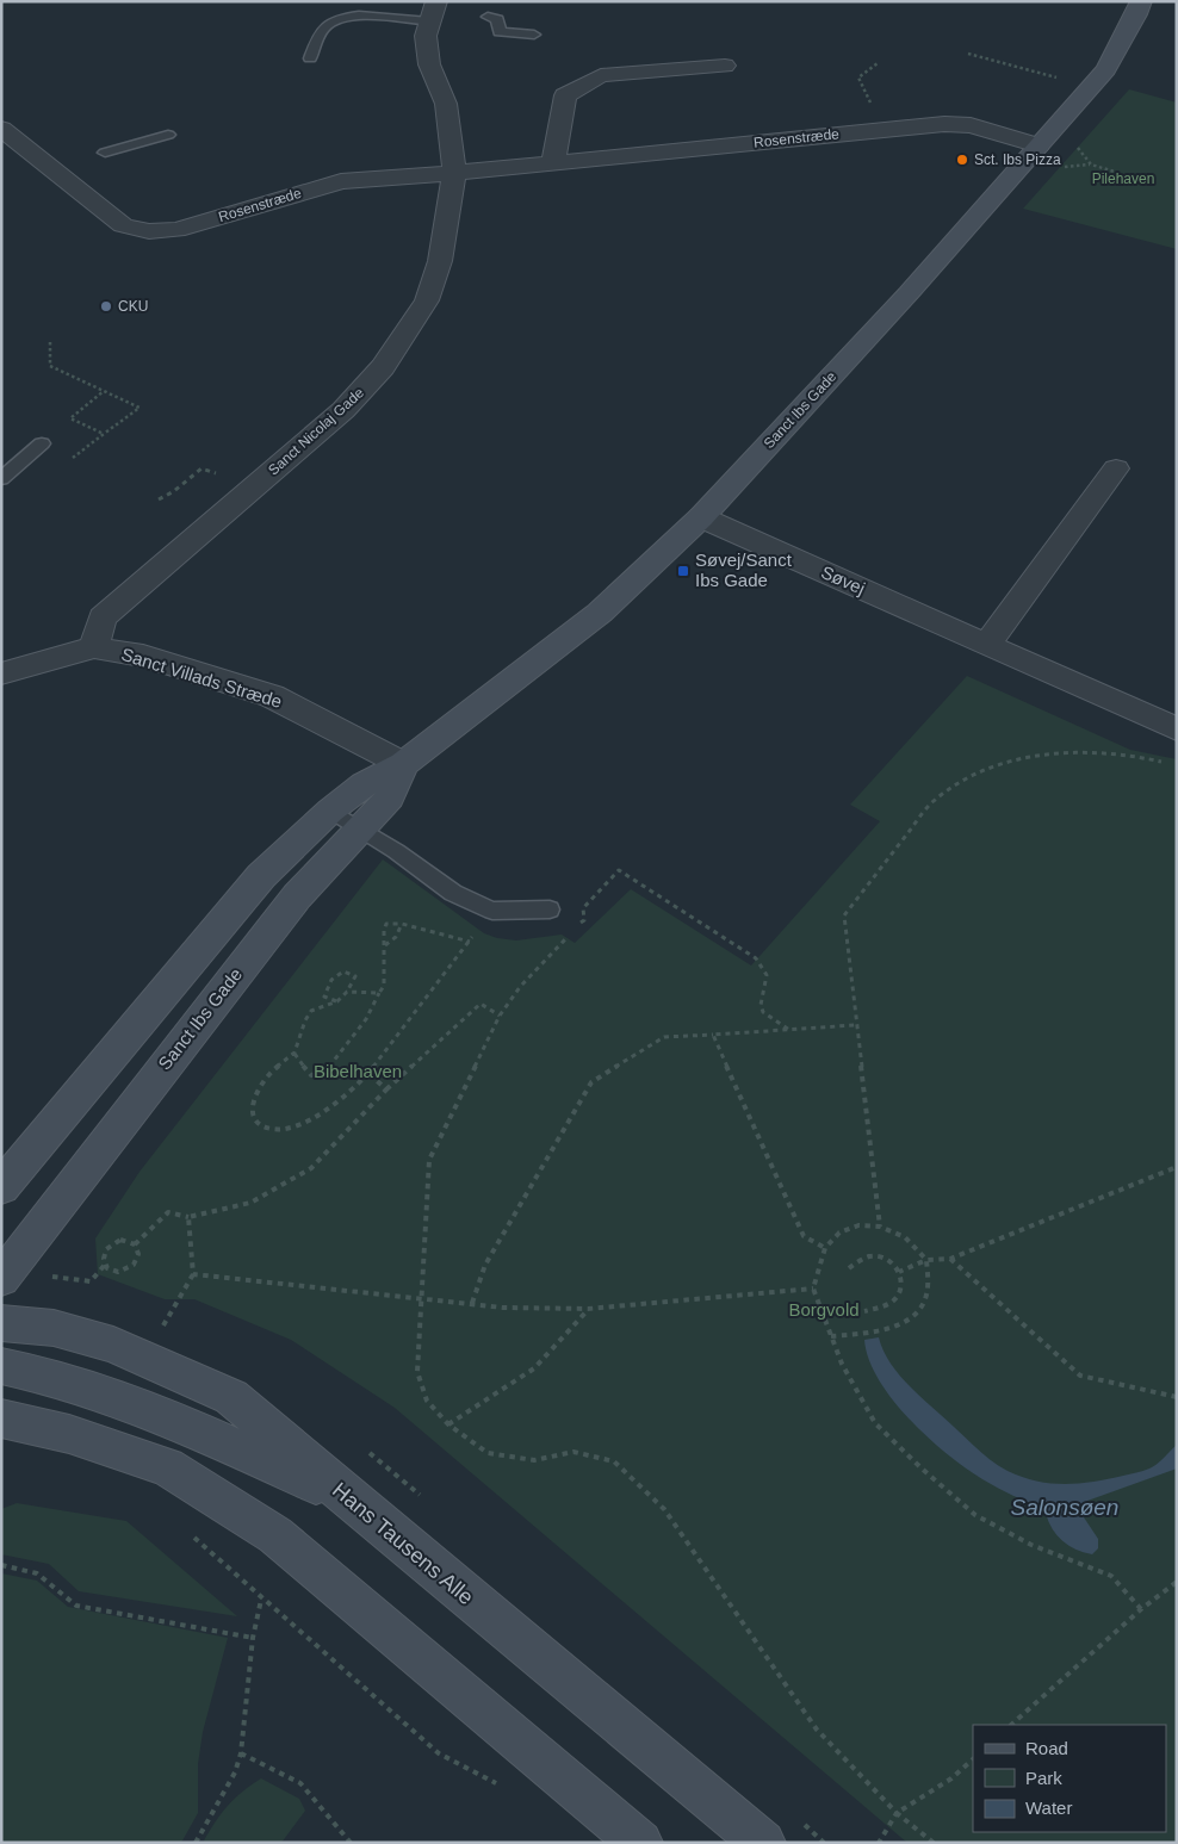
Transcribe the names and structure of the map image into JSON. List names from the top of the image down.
{
  "streets": {
    "main road": ["Sanct Ibs Gade", "Hans Tausens Alle"],
    "street": [
      "Rosenstræde",
      "Sanct Nicolaj Gade",
      "Søvej",
      "Sanct Villads Stræde"
    ]
  },
  "crossings": [
    ["Rosenstræde", "Sanct Ibs Gade"],
    ["Rosenstræde", "Sanct Nicolaj Gade"],
    ["Sanct Ibs Gade", "Søvej"],
    ["Sanct Ibs Gade", "Sanct Villads Stræde"],
    ["Sanct Nicolaj Gade", "Sanct Villads Stræde"]
  ],
  "water": ["Salonsøen"],
  "parks": ["Pilehaven", "Bibelhaven", "Borgvold"],
  "places": {
    "other": ["Sct. Ibs Pizza", "CKU"],
    "transit": ["Søvej/Sanct Ibs Gade"]
  },
  "legend": ["Road", "Park", "Water"]
}
